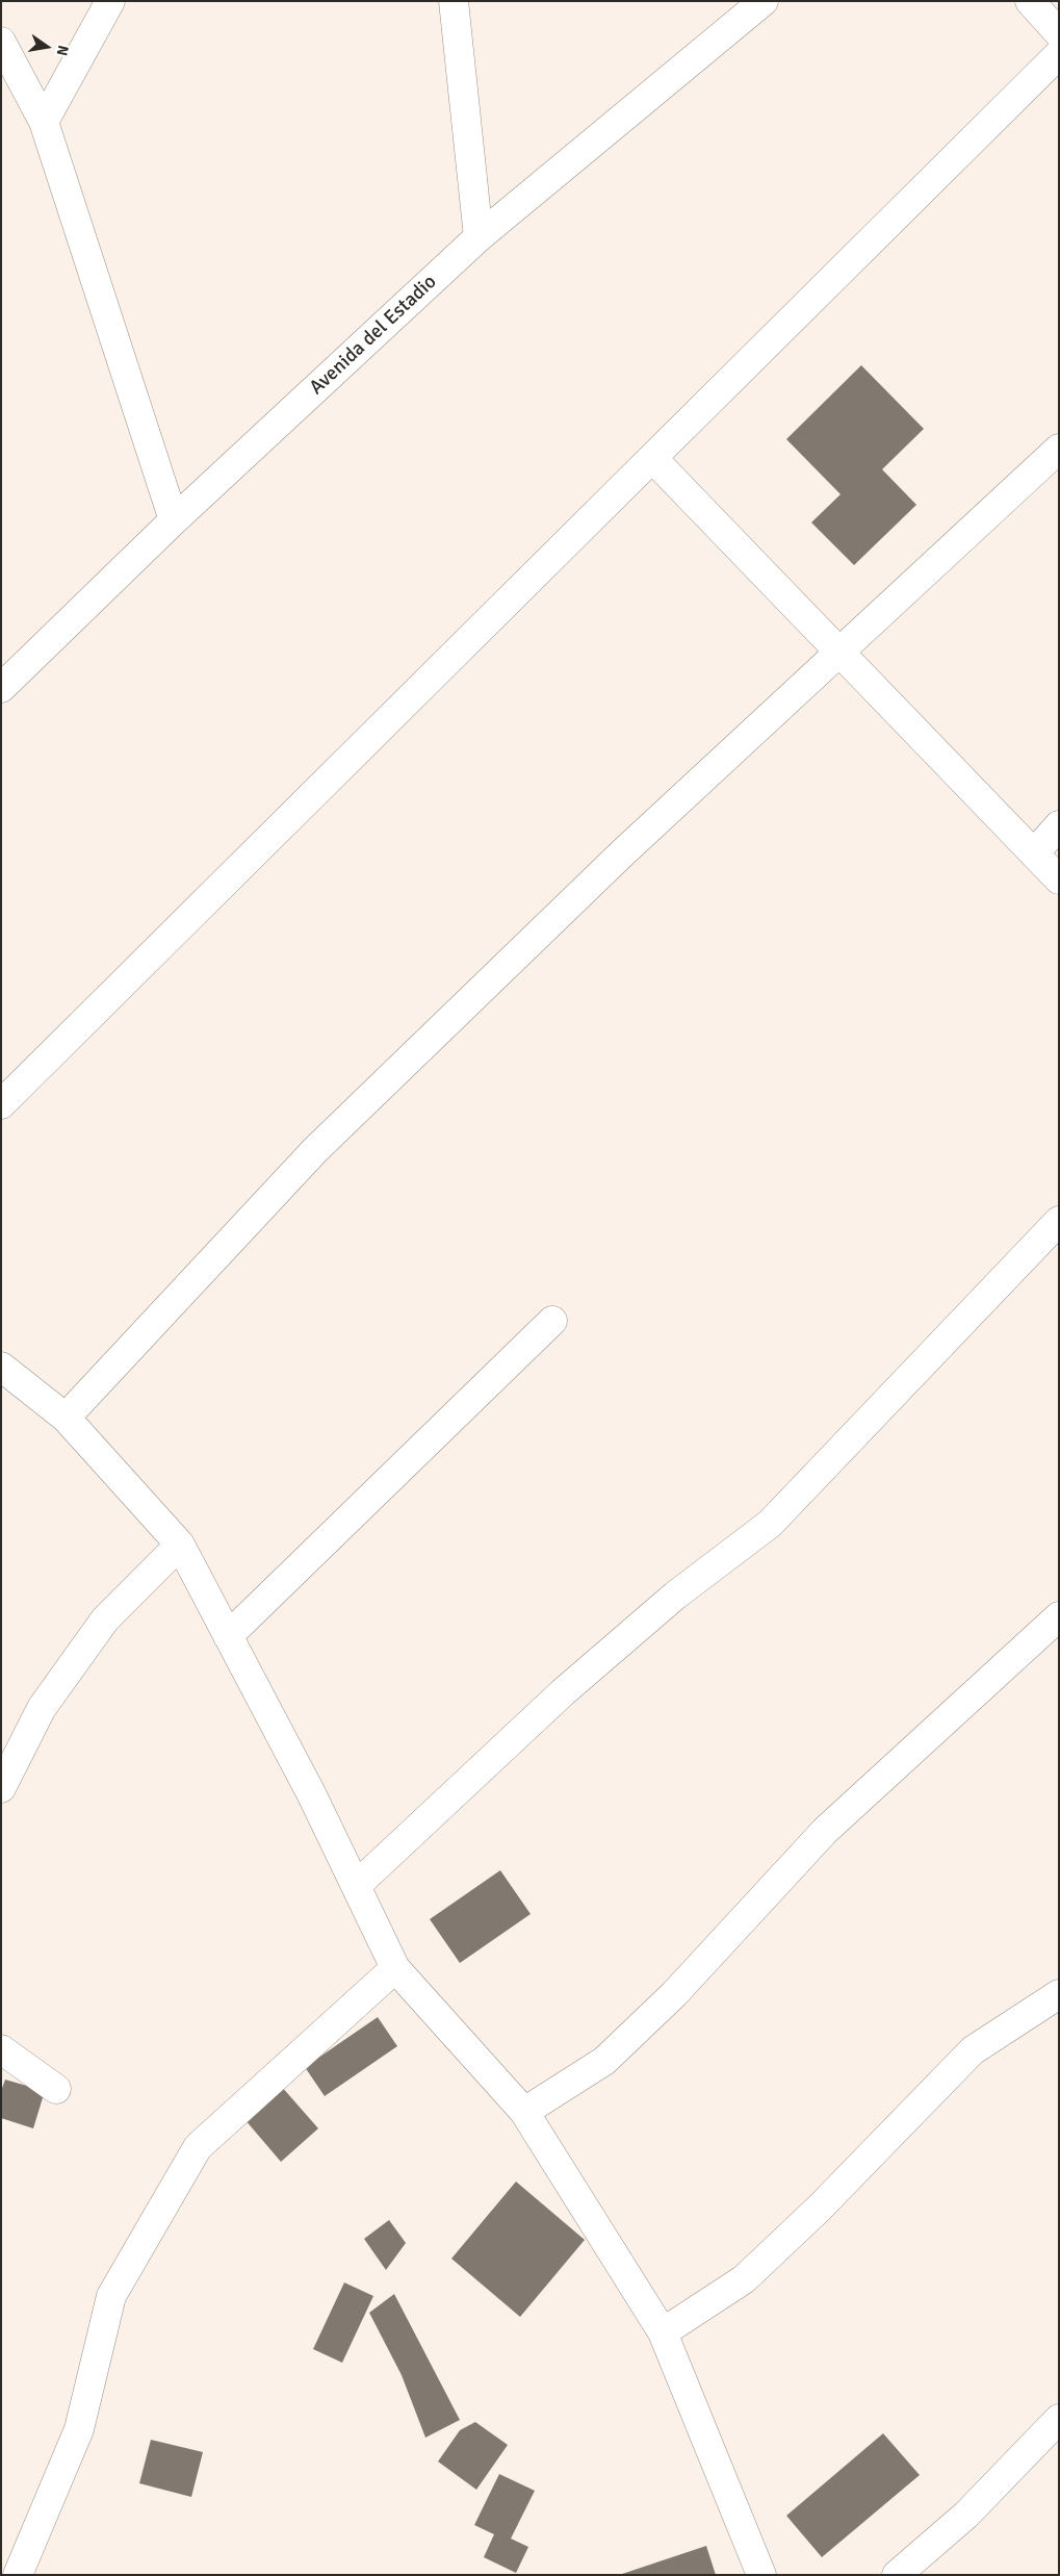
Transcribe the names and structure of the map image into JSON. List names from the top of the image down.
{
  "streets": {
    "street": ["Avenida del Estadio"]
  },
  "north": "right"
}
